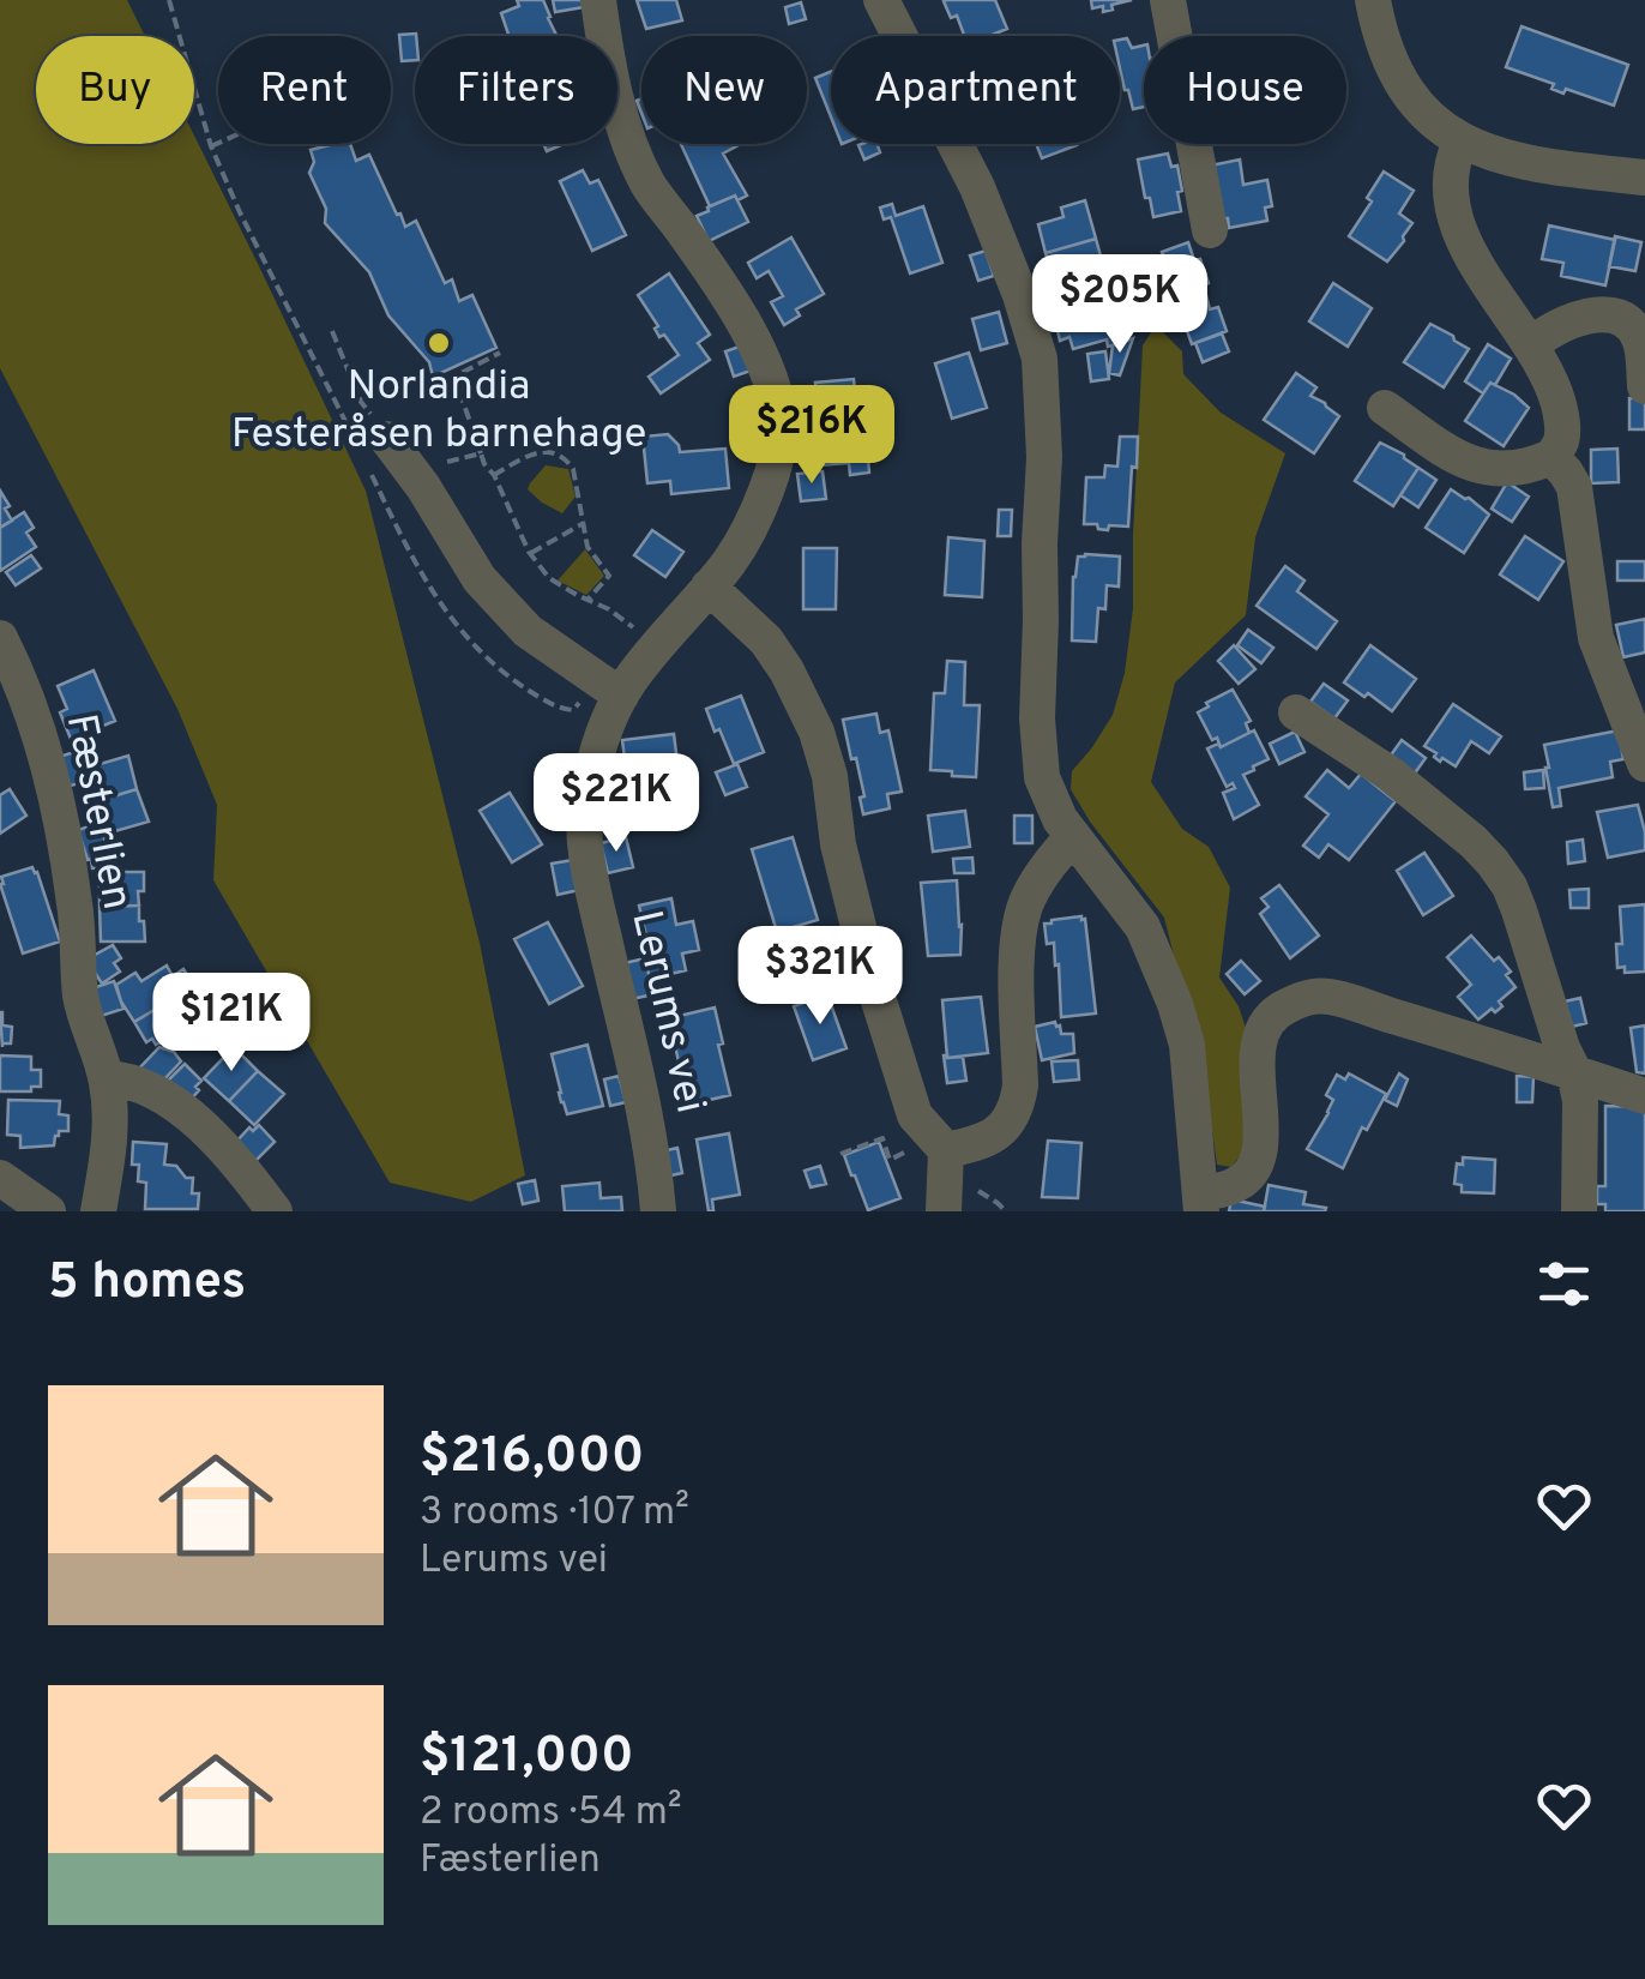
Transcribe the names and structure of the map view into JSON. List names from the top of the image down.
{
  "streets": {
    "street": ["Fæsterlien", "Lerums vei"]
  },
  "places": ["Norlandia Festeråsen barnehage"],
  "page": {
    "chip": [
      "Buy",
      "Rent",
      "Filters",
      "New",
      "Apartment",
      "House"
    ],
    "price": [
      "$205K",
      "$216K",
      "$221K",
      "$321K",
      "$121K"
    ],
    "heading": "5 homes",
    "list": [
      {
        "name": "$216,000",
        "note": "3 rooms · 107 m² · Lerums vei"
      },
      {
        "name": "$121,000",
        "note": "2 rooms · 54 m² · Fæsterlien"
      }
    ]
  }
}
